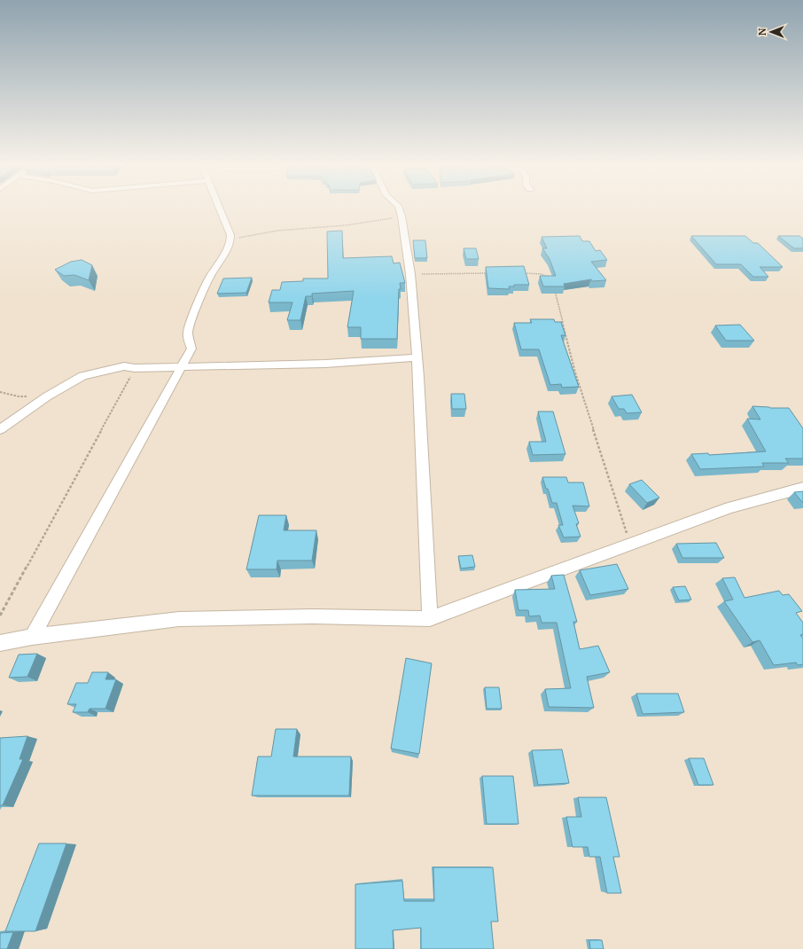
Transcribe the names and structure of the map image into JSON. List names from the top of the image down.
{
  "north": "left"
}
